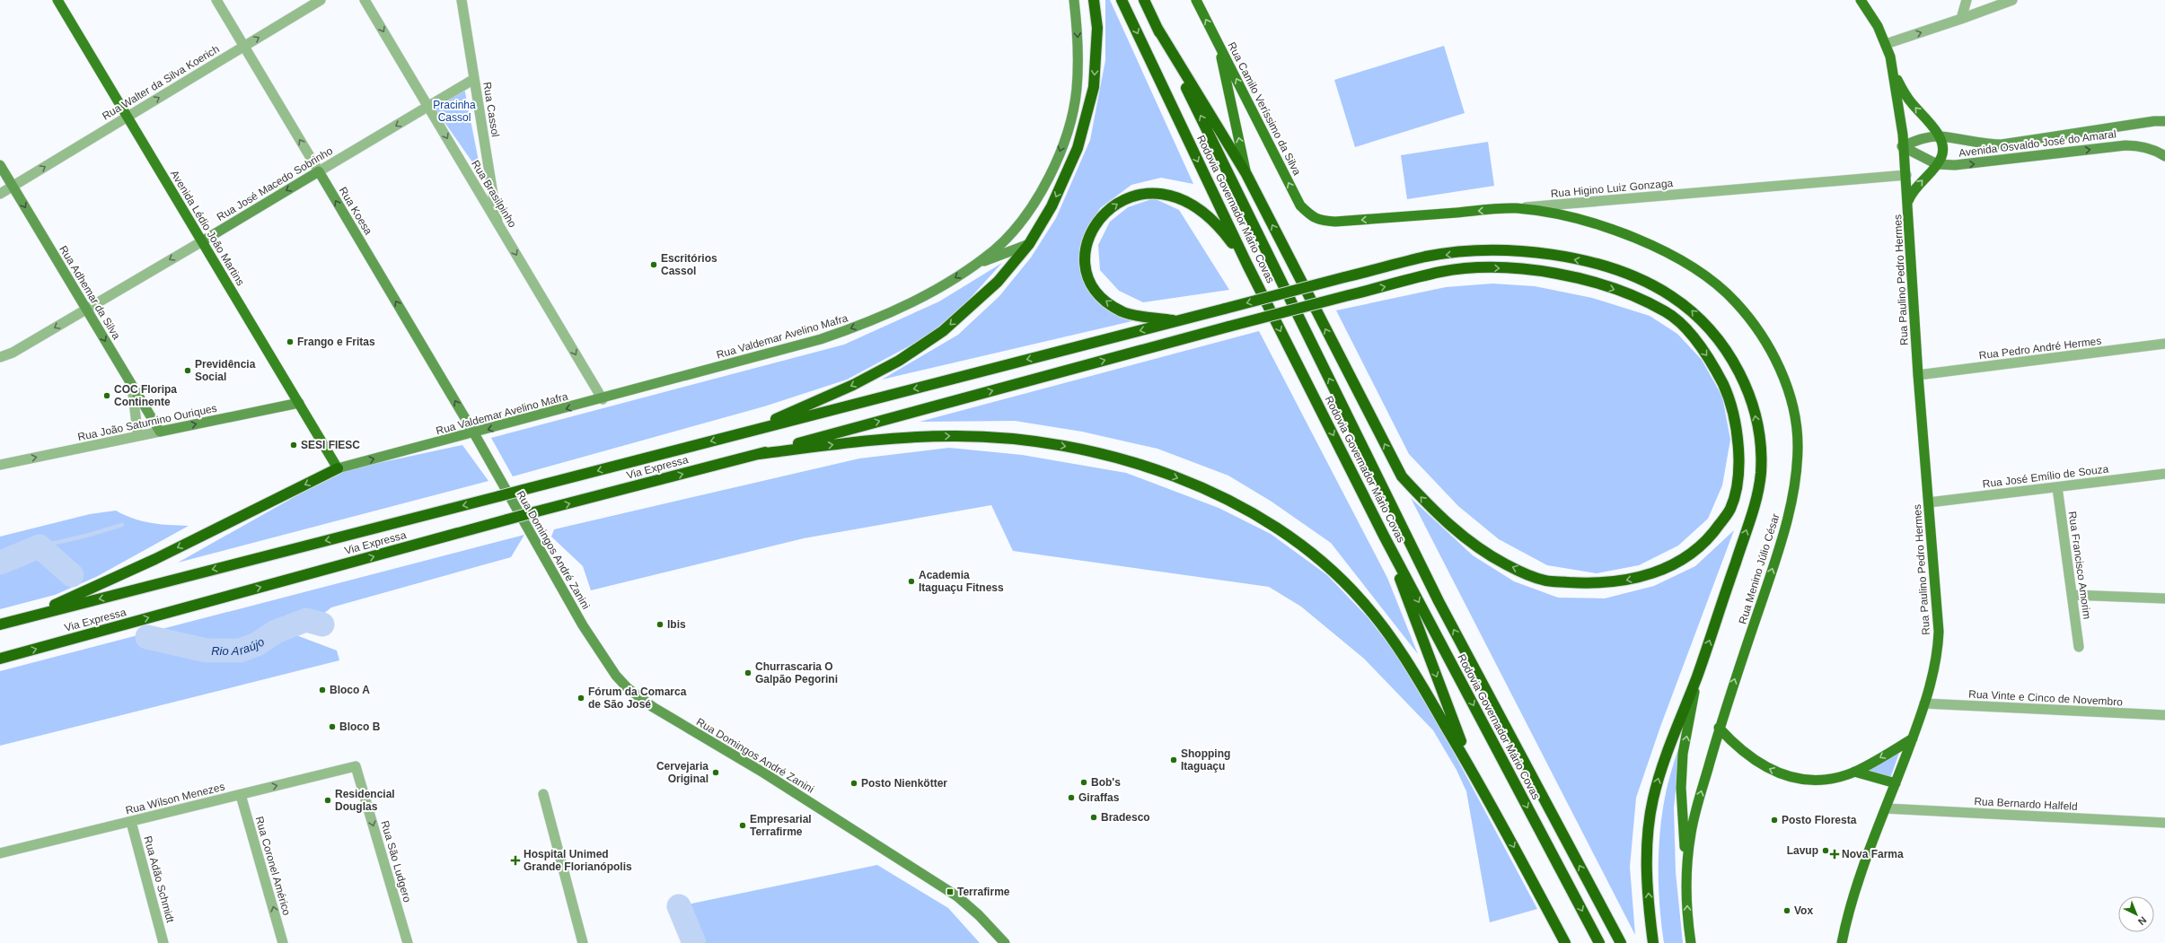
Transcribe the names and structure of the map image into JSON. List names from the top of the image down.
{
  "streets": {
    "highway": ["Rodovia Governador Mário Covas", "Via Expressa"],
    "main road": [
      "Rua Camilo Veríssimo da Silva",
      "Avenida Osvaldo José do Amaral",
      "Rua José Macedo Sobrinho",
      "Rua Higino Luiz Gonzaga",
      "Rua Koesa",
      "Avenida Lédio João Martins",
      "Rua Paulino Pedro Hermes",
      "Rua Adhemar da Silva",
      "Rua Valdemar Avelino Mafra",
      "Rua João Saturnino Ouriques",
      "Rua Domingos André Zanini",
      "Rua Menino Júlio César"
    ],
    "street": [
      "Rua Walter da Silva Koerich",
      "Rua Cassol",
      "Rua Brasilpinho",
      "Rua Pedro André Hermes",
      "Rua José Emílio de Souza",
      "Rua Francisco Amorim",
      "Rua Vinte e Cinco de Novembro",
      "Rua Wilson Menezes",
      "Rua Bernardo Halfeld",
      "Rua São Ludgero",
      "Rua Coronel Américo",
      "Rua Adão Schmidt"
    ]
  },
  "crossings": [
    ["Rua Walter da Silva Koerich", "Rua Koesa"],
    ["Rua Walter da Silva Koerich", "Avenida Lédio João Martins"],
    ["Rua Walter da Silva Koerich", "Rua Adhemar da Silva"],
    ["Rua Camilo Veríssimo da Silva", "Rua Higino Luiz Gonzaga"],
    ["Rua Cassol", "Rua José Macedo Sobrinho"],
    ["Rua Cassol", "Rua Brasilpinho"],
    ["Avenida Osvaldo José do Amaral", "Rua Paulino Pedro Hermes"],
    ["Rua José Macedo Sobrinho", "Rua Brasilpinho"],
    ["Rua José Macedo Sobrinho", "Rua Koesa"],
    ["Rua José Macedo Sobrinho", "Avenida Lédio João Martins"],
    ["Rua José Macedo Sobrinho", "Rua Adhemar da Silva"],
    ["Rua Higino Luiz Gonzaga", "Rua Paulino Pedro Hermes"],
    ["Rua Higino Luiz Gonzaga", "Rua Menino Júlio César"],
    ["Rua Brasilpinho", "Rua Valdemar Avelino Mafra"],
    ["Rua Koesa", "Rua Valdemar Avelino Mafra"],
    ["Rua Koesa", "Rua Domingos André Zanini"],
    ["Avenida Lédio João Martins", "Rua Valdemar Avelino Mafra"],
    ["Avenida Lédio João Martins", "Rua João Saturnino Ouriques"],
    ["Rua Paulino Pedro Hermes", "Rua Pedro André Hermes"],
    ["Rua Paulino Pedro Hermes", "Rua José Emílio de Souza"],
    ["Rua Paulino Pedro Hermes", "Rua Vinte e Cinco de Novembro"],
    ["Rua Paulino Pedro Hermes", "Rua Bernardo Halfeld"],
    ["Rua Adhemar da Silva", "Rua João Saturnino Ouriques"],
    ["Rua Valdemar Avelino Mafra", "Rua Domingos André Zanini"],
    ["Rua José Emílio de Souza", "Rua Francisco Amorim"],
    ["Rua Wilson Menezes", "Rua São Ludgero"],
    ["Rua Wilson Menezes", "Rua Coronel Américo"],
    ["Rua Wilson Menezes", "Rua Adão Schmidt"]
  ],
  "one_way": [
    "Rua Walter da Silva Koerich",
    "Rua José Macedo Sobrinho",
    "Rua Brasilpinho",
    "Rua Koesa",
    "Rua Adhemar da Silva",
    "Rua João Saturnino Ouriques",
    "Rua Menino Júlio César",
    "Rua São Ludgero",
    "Rua Coronel Américo"
  ],
  "water": ["Rio Araújo"],
  "parks": ["Pracinha Cassol"],
  "places": {
    "other": [
      "Escritórios Cassol",
      "Frango e Fritas",
      "Previdência Social",
      "COC Floripa Continente",
      "SESI FIESC",
      "Academia Itaguaçu Fitness",
      "Ibis",
      "Churrascaria O Galpão Pegorini",
      "Bloco A",
      "Fórum da Comarca de São José",
      "Bloco B",
      "Shopping Itaguaçu",
      "Cervejaria Original",
      "Bob's",
      "Posto Nienkötter",
      "Giraffas",
      "Residencial Douglas",
      "Bradesco",
      "Posto Floresta",
      "Empresarial Terrafirme",
      "Lavup",
      "Vox"
    ],
    "health": ["Nova Farma", "Hospital Unimed Grande Florianópolis"],
    "transit": ["Terrafirme"]
  },
  "north": "bottom right"
}
